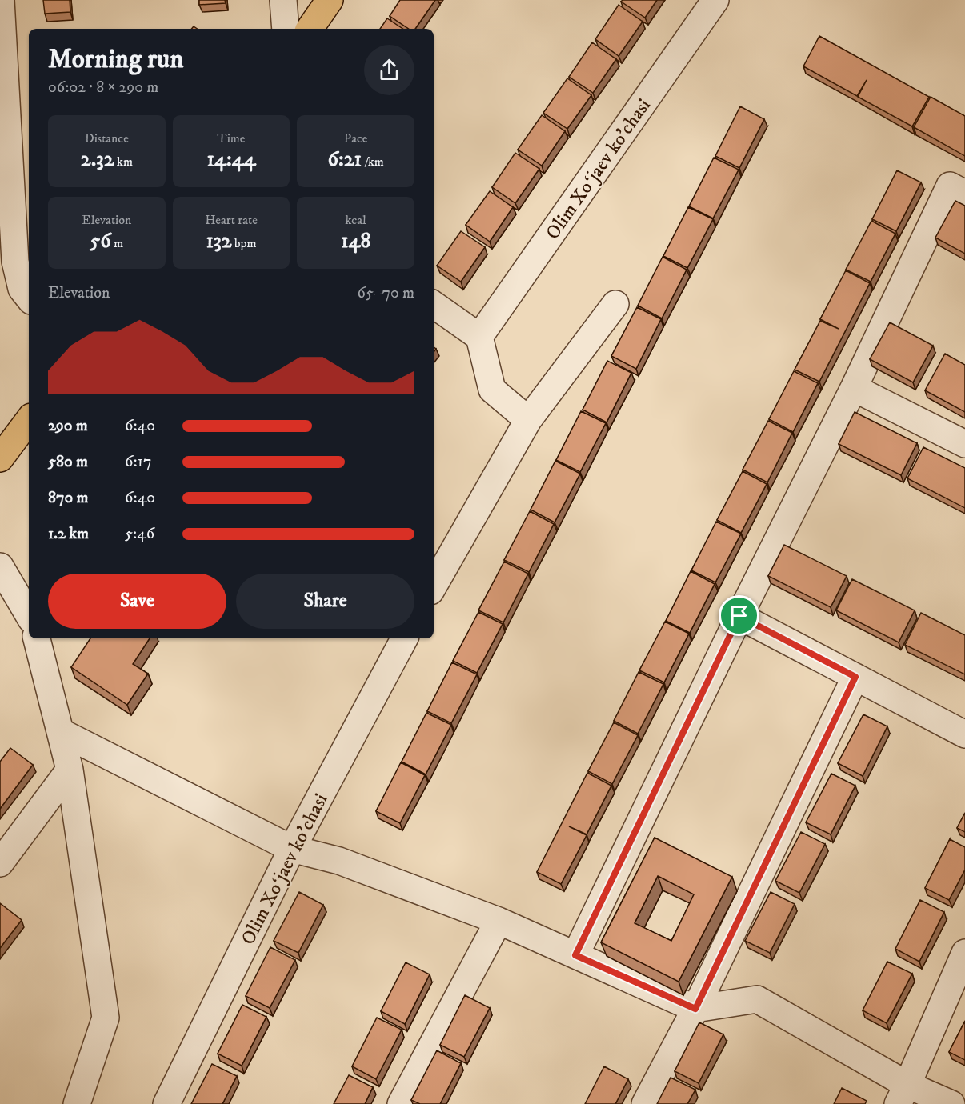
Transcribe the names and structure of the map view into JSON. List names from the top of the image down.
{
  "streets": {
    "street": ["Olim Xoʻjaev ko'chasi"]
  },
  "page": {
    "heading": ["Morning run", "06:02 · 8 × 290 m"],
    "stats": [
      ["Distance", "2.32 km"],
      ["Time", "14:44"],
      ["Pace", "6:21 /km"],
      ["Elevation", "56 m"],
      ["Heart rate", "132 bpm"],
      ["kcal", "148"]
    ],
    "chart": ["Elevation", "65–70 m"],
    "list": [
      {
        "name": "290 m",
        "note": "6:40"
      },
      {
        "name": "580 m",
        "note": "6:17"
      },
      {
        "name": "870 m",
        "note": "6:40"
      },
      {
        "name": "1.2 km",
        "note": "5:46"
      }
    ],
    "buttons": ["Save", "Share"]
  }
}
